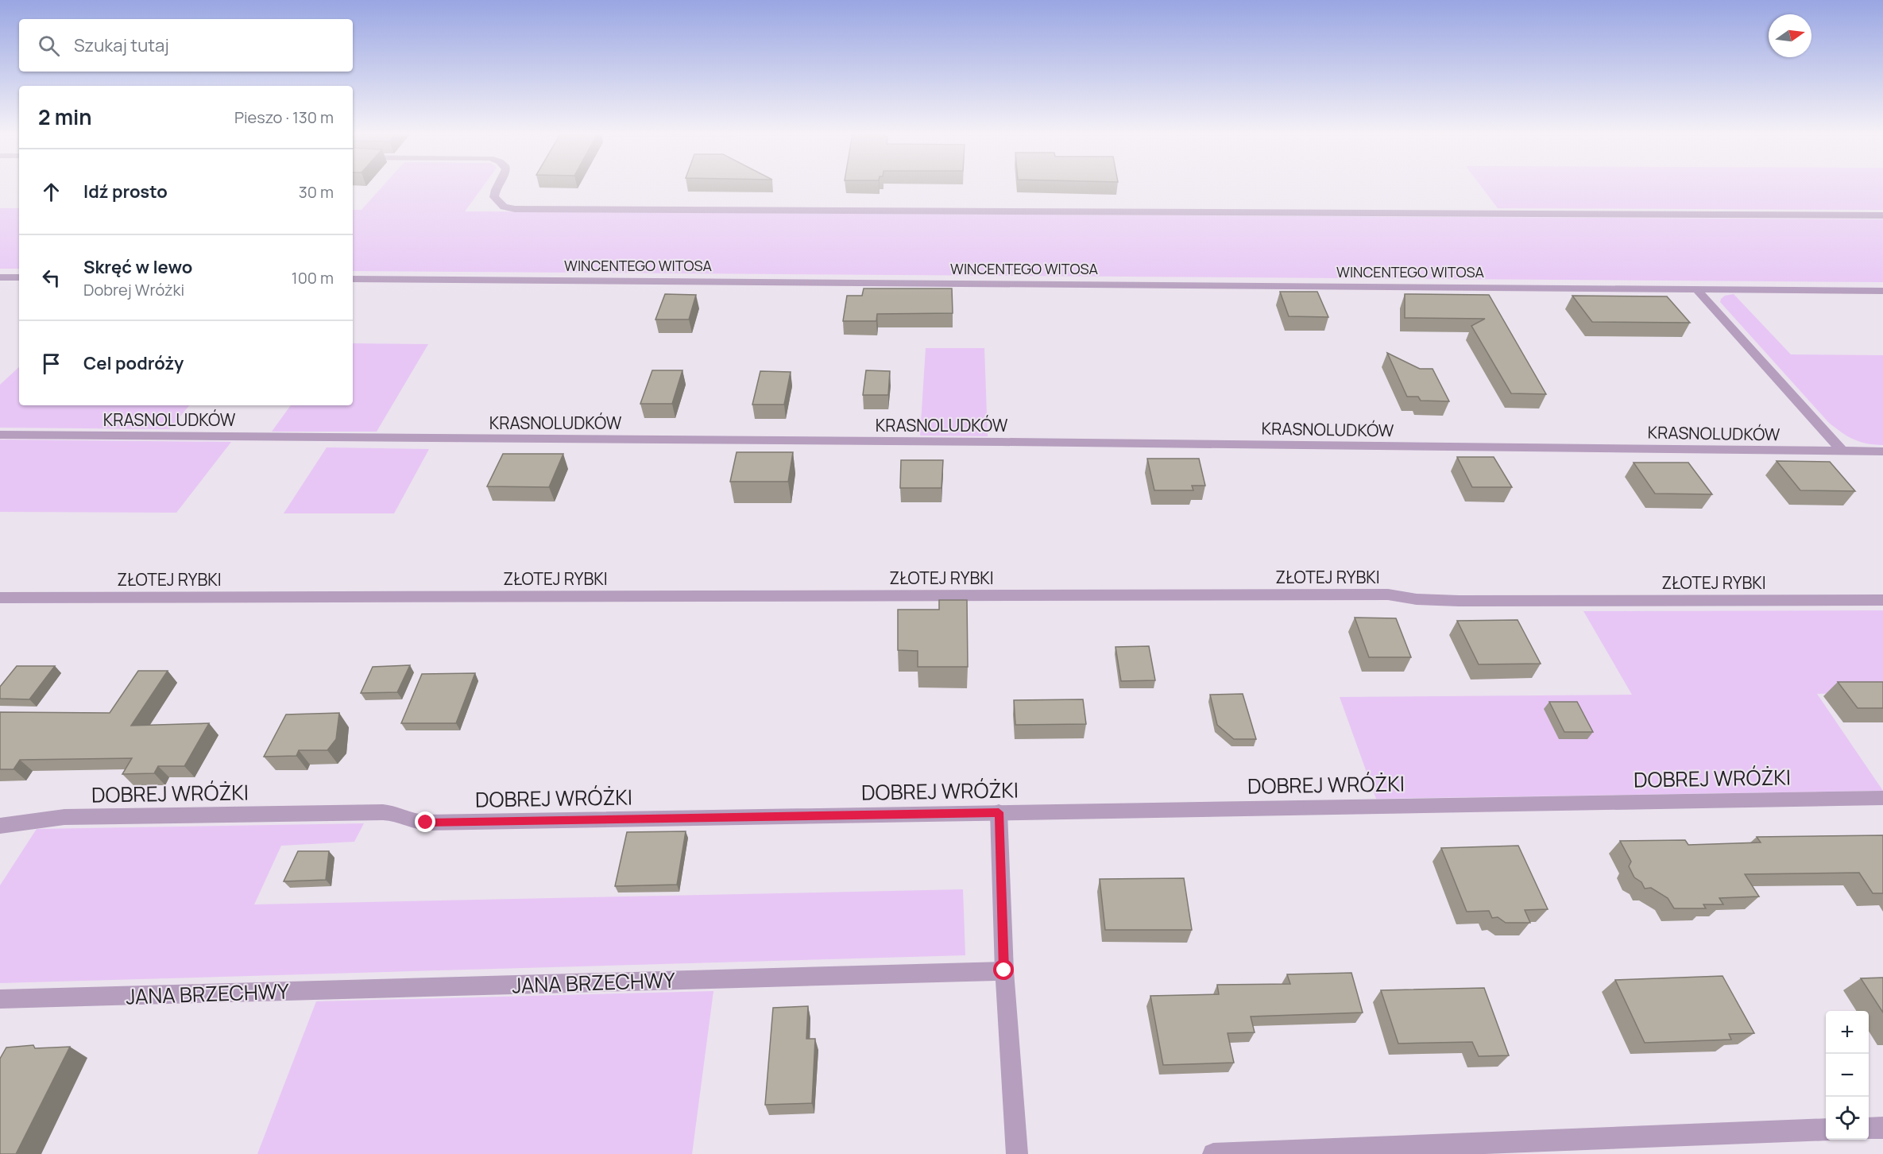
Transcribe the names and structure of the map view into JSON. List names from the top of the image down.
{
  "streets": {
    "street": [
      "WINCENTEGO WITOSA",
      "KRASNOLUDKÓW",
      "ZŁOTEJ RYBKI",
      "DOBREJ WRÓŻKI",
      "JANA BRZECHWY"
    ]
  },
  "north": "right",
  "page": {
    "search": "Szukaj tutaj",
    "heading": ["2 min", "Pieszo · 130 m"],
    "list": [
      ["Idź prosto", "30 m"],
      ["Skręć w lewo", "Dobrej Wróżki", "100 m"],
      "Cel podróży"
    ],
    "map_buttons": ["+", "−"]
  }
}
